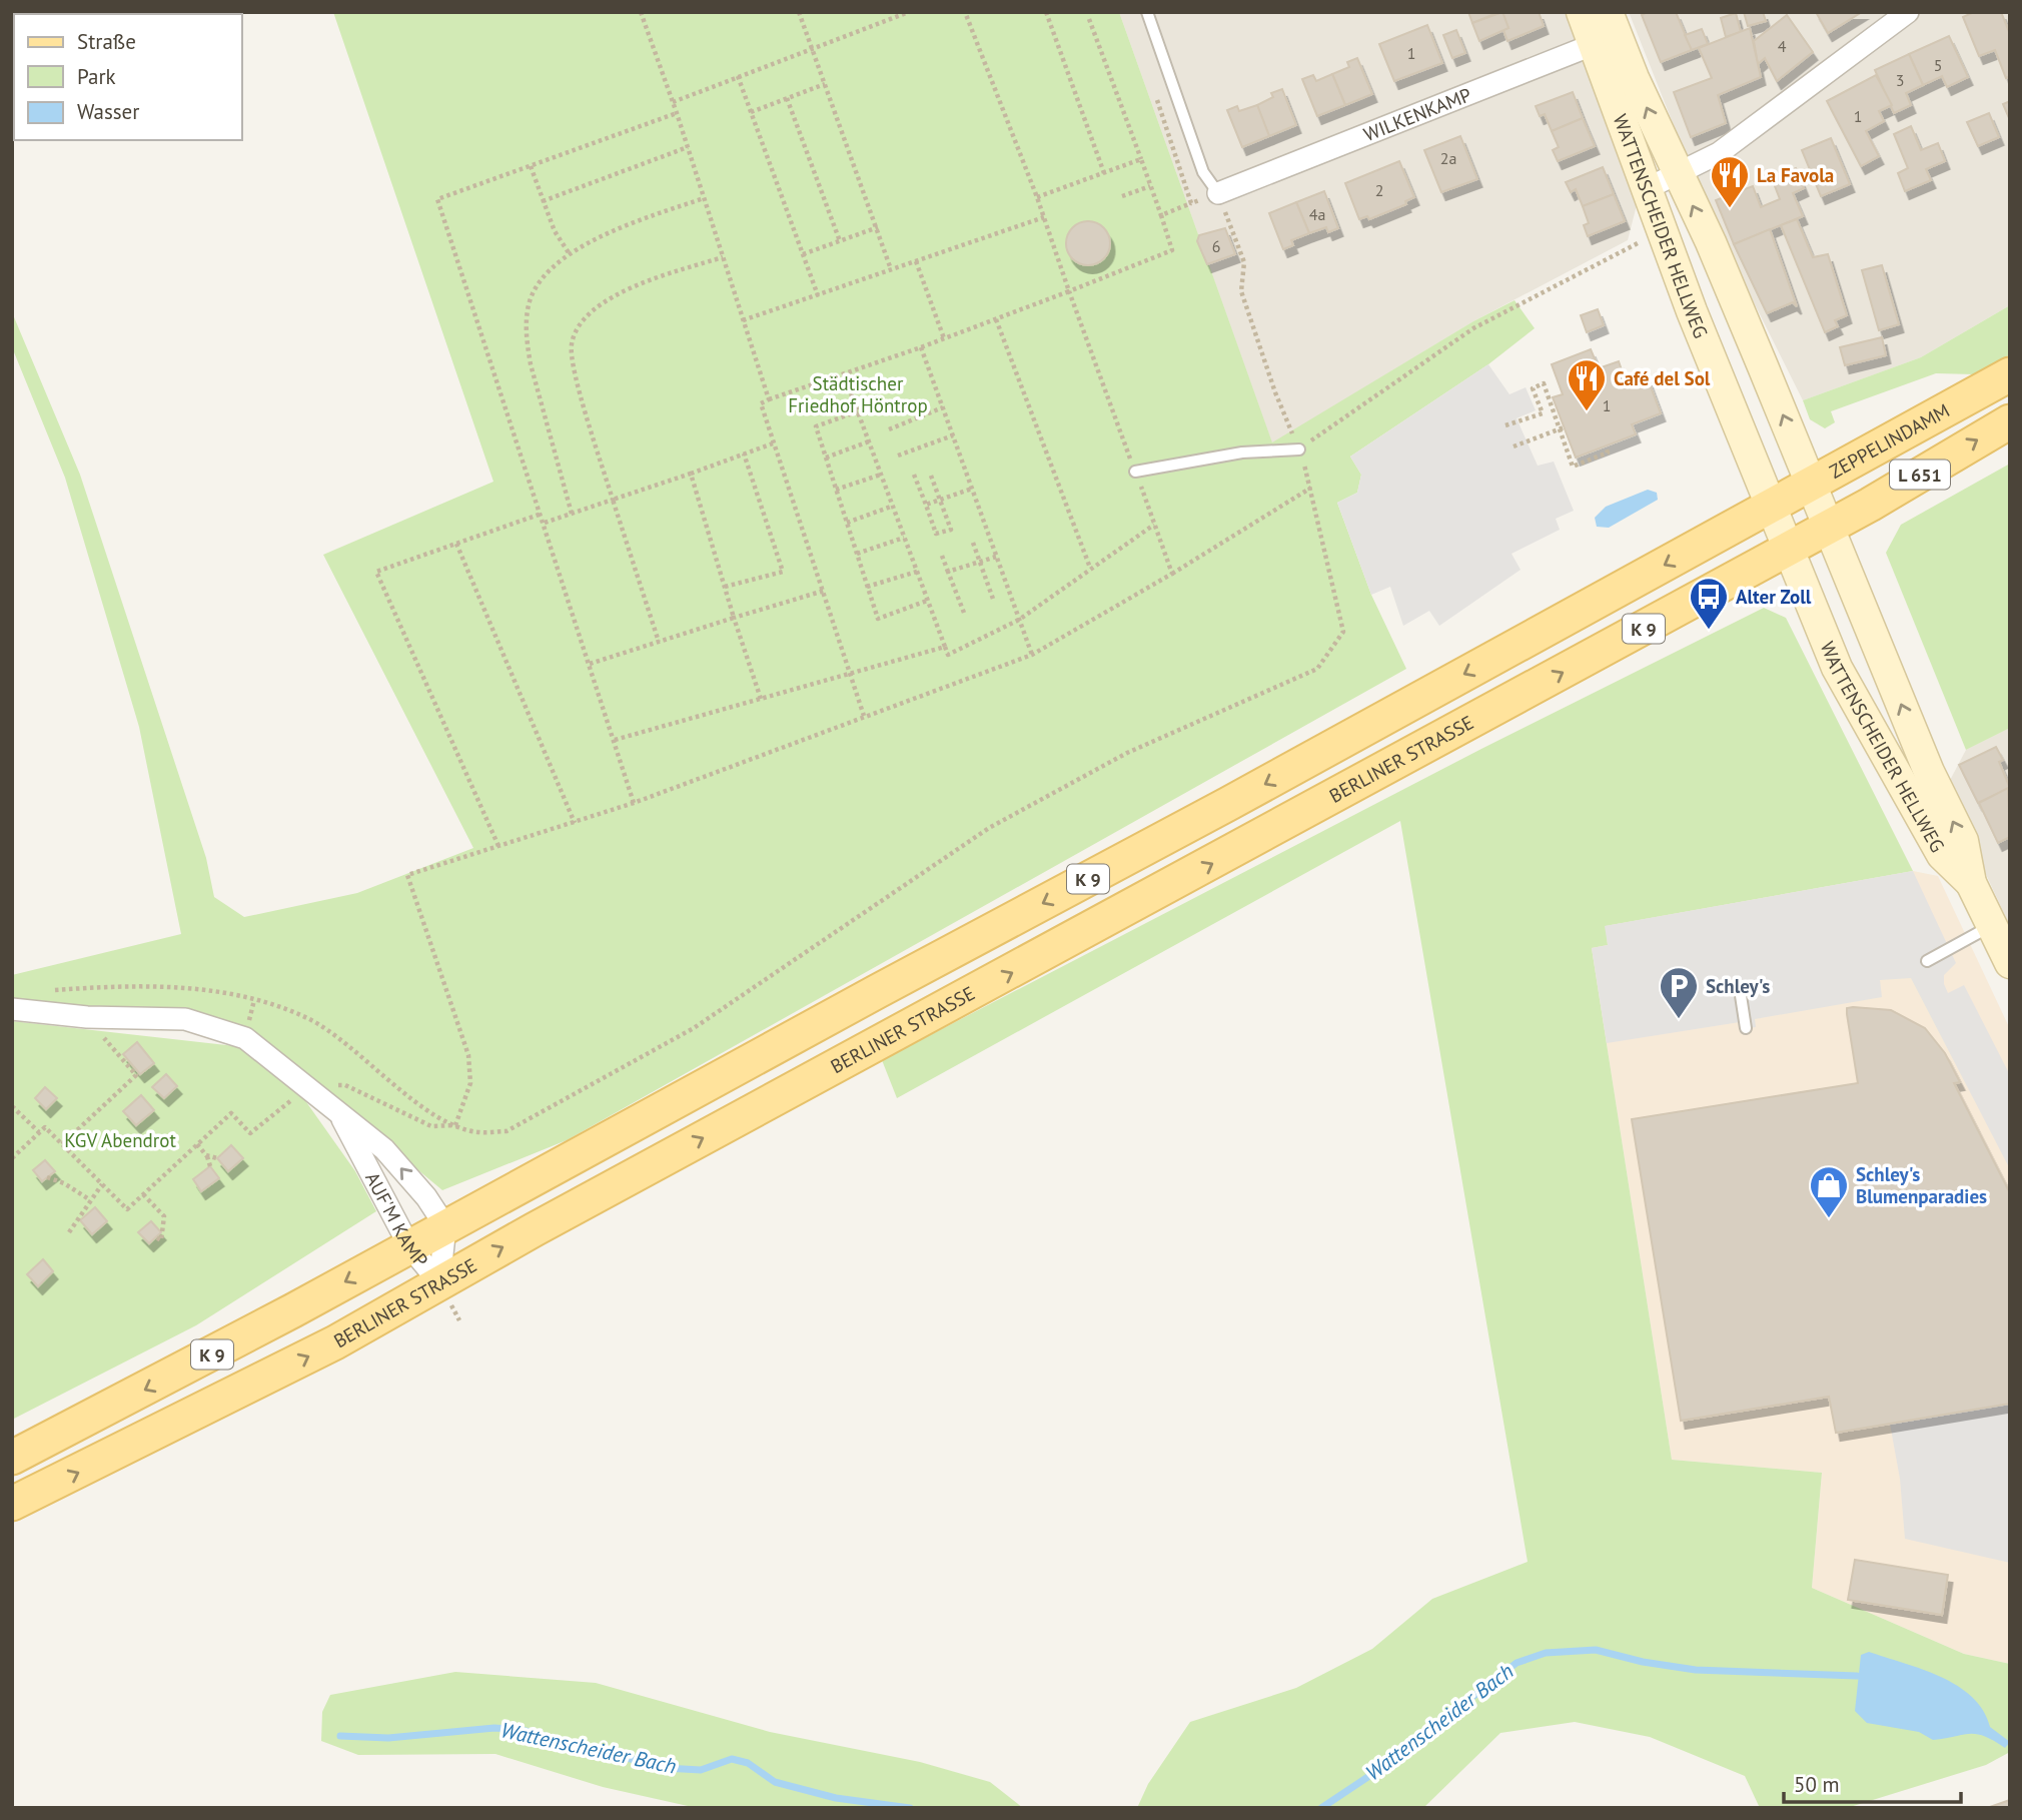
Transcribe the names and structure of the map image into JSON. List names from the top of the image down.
{
  "streets": {
    "main road": [
      "WATTENSCHEIDER HELLWEG",
      "ZEPPELINDAMM",
      "L 651",
      "K 9",
      "BERLINER STRASSE"
    ],
    "street": ["WILKENKAMP", "AUF'M KAMP"]
  },
  "crossings": [
    ["WILKENKAMP", "WATTENSCHEIDER HELLWEG"],
    ["WATTENSCHEIDER HELLWEG", "ZEPPELINDAMM"],
    ["WATTENSCHEIDER HELLWEG", "L 651"],
    ["WATTENSCHEIDER HELLWEG", "K 9"],
    ["WATTENSCHEIDER HELLWEG", "BERLINER STRASSE"],
    ["ZEPPELINDAMM", "K 9"],
    ["L 651", "BERLINER STRASSE"],
    ["K 9", "AUF'M KAMP"],
    ["BERLINER STRASSE", "AUF'M KAMP"]
  ],
  "water": ["Wattenscheider Bach"],
  "parks": ["Städtischer Friedhof Höntrop", "KGV Abendrot"],
  "places": {
    "restaurant": ["La Favola", "Café del Sol"],
    "bus stop": ["Alter Zoll"],
    "parking": ["Schley's"],
    "shop": ["Schley's Blumenparadies"]
  },
  "house_numbers": [
    "4",
    "1",
    "5",
    "3",
    "1",
    "2a",
    "2",
    "4a",
    "6",
    "1"
  ],
  "legend": ["Straße", "Park", "Wasser"],
  "scale_bar": "50 m"
}
